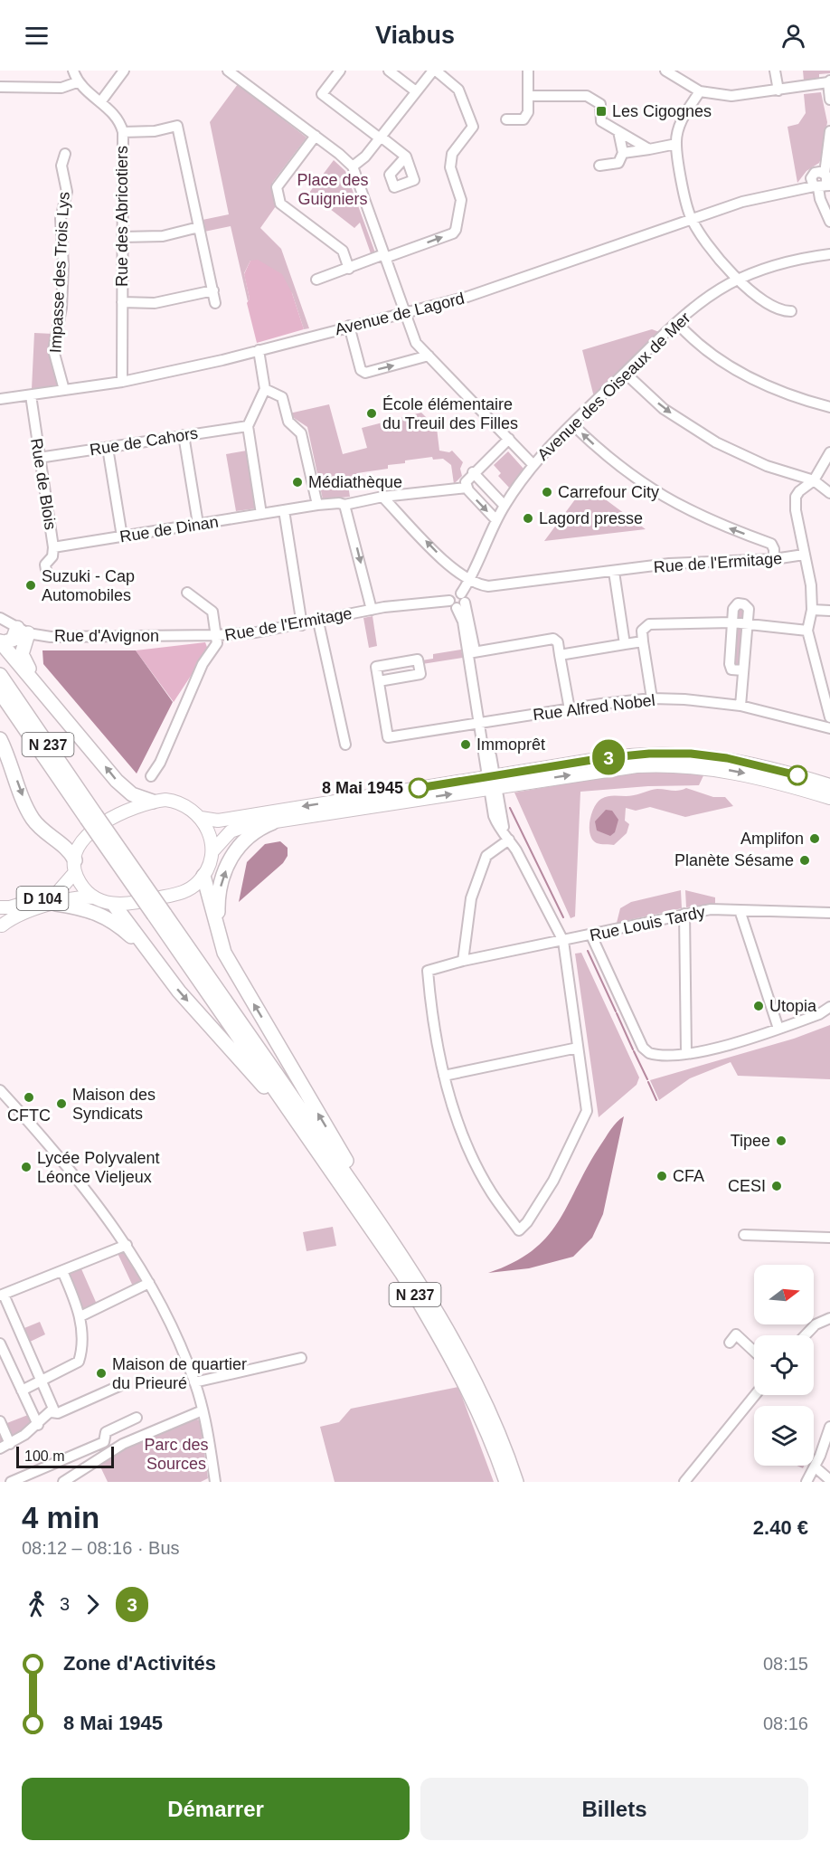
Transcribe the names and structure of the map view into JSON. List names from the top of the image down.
{
  "streets": {
    "highway": ["N 237"],
    "main road": ["D 104"],
    "street": [
      "Rue des Abricotiers",
      "Impasse des Trois Lys",
      "Avenue de Lagord",
      "Avenue des Oiseaux de Mer",
      "Rue de Cahors",
      "Rue de Blois",
      "Rue de Dinan",
      "Rue de l'Ermitage",
      "Rue d'Avignon",
      "Rue Alfred Nobel",
      "Rue Louis Tardy"
    ]
  },
  "crossings": [
    ["Rue des Abricotiers", "Avenue de Lagord"],
    ["Impasse des Trois Lys", "Avenue de Lagord"],
    ["Avenue de Lagord", "Rue de Blois"],
    ["Avenue des Oiseaux de Mer", "Rue de l'Ermitage"],
    ["Rue de Cahors", "Rue de Blois"],
    ["Rue de Blois", "Rue de Dinan"],
    ["Rue de l'Ermitage", "Rue d'Avignon"]
  ],
  "parks": ["Place des Guigniers", "Parc des Sources"],
  "places": {
    "transit": ["Les Cigognes"],
    "other": [
      "École élémentaire du Treuil des Filles",
      "Médiathèque",
      "Carrefour City",
      "Lagord presse",
      "Suzuki - Cap Automobiles",
      "Immoprêt",
      "8 Mai 1945",
      "Amplifon",
      "Planète Sésame",
      "Utopia",
      "CFTC",
      "Maison des Syndicats",
      "Tipee",
      "Lycée Polyvalent Léonce Vieljeux",
      "CFA",
      "CESI",
      "Maison de quartier du Prieuré"
    ]
  },
  "lines": ["bus line 3"],
  "scale_bar": "100 m",
  "north": "right",
  "page": {
    "header": "Viabus",
    "on_map": "3",
    "scale": "100 m",
    "heading": ["4 min", "08:12 – 08:16 · Bus", "2.40 €"],
    "legs": ["3", "3"],
    "list": [
      {
        "name": "Zone d'Activités",
        "value": "08:15"
      },
      {
        "name": "8 Mai 1945",
        "value": "08:16"
      }
    ],
    "buttons": ["Démarrer", "Billets"]
  }
}
